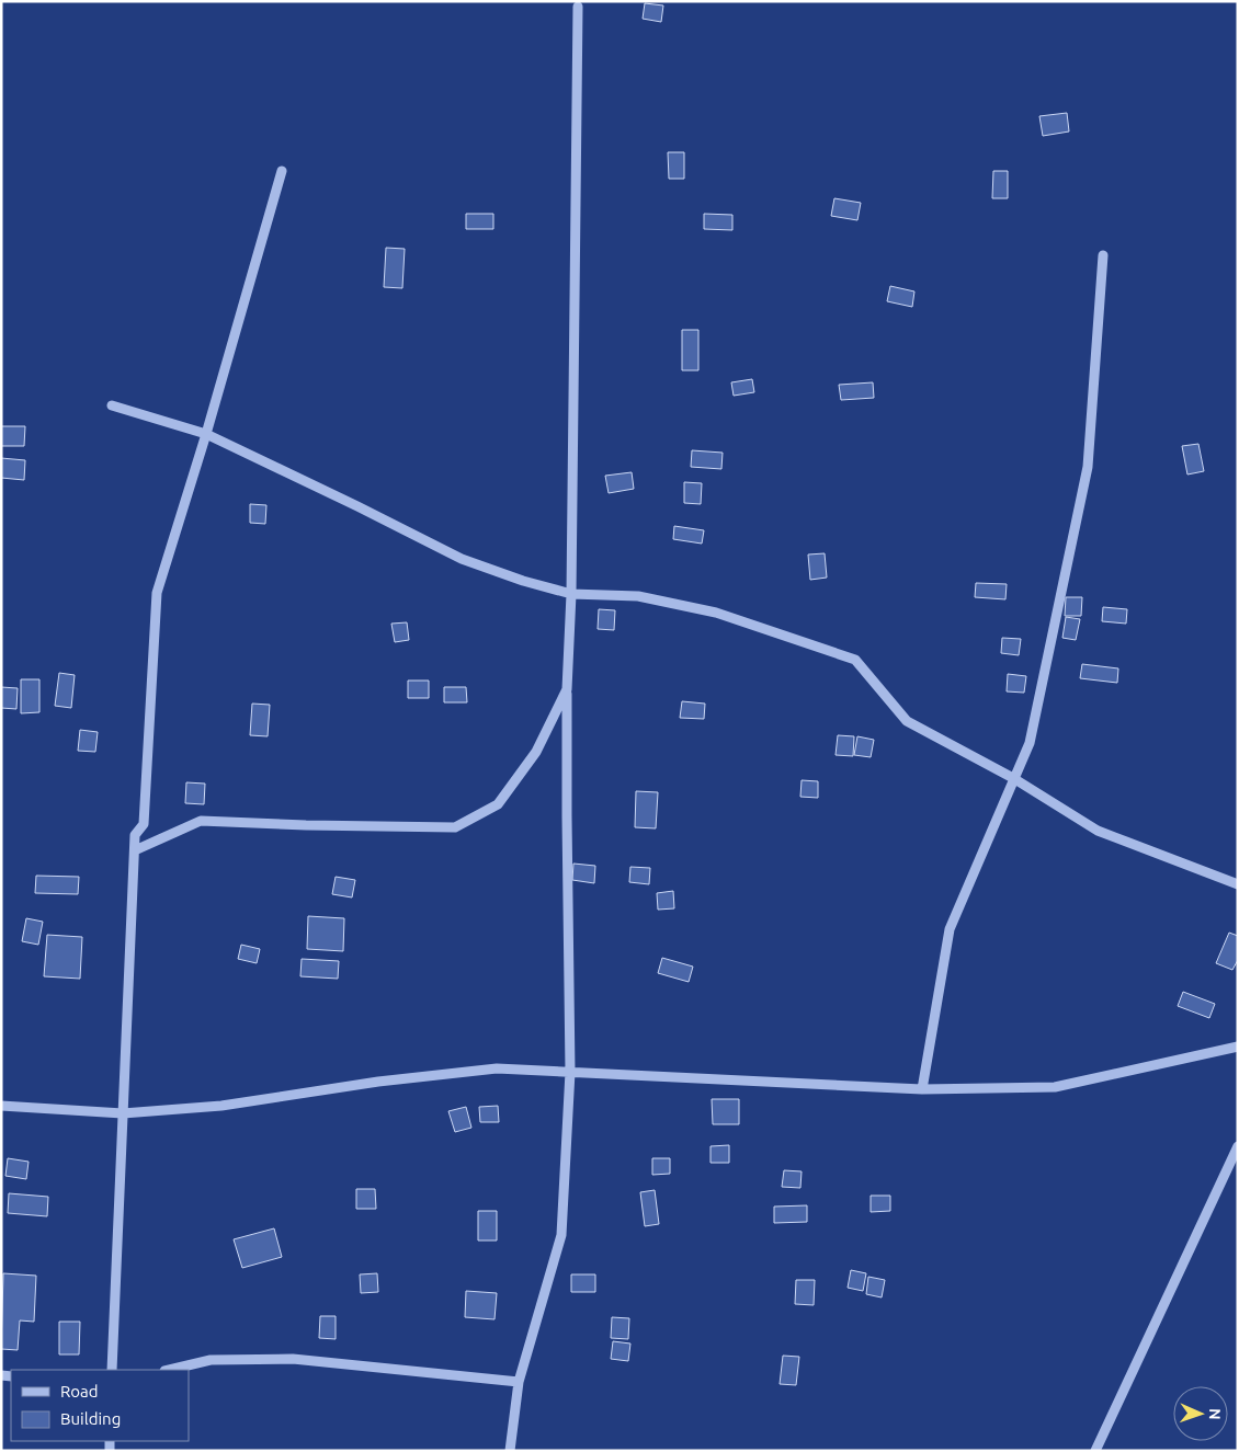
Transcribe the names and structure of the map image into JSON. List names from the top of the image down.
{
  "legend": ["Road", "Building"],
  "north": "right"
}
